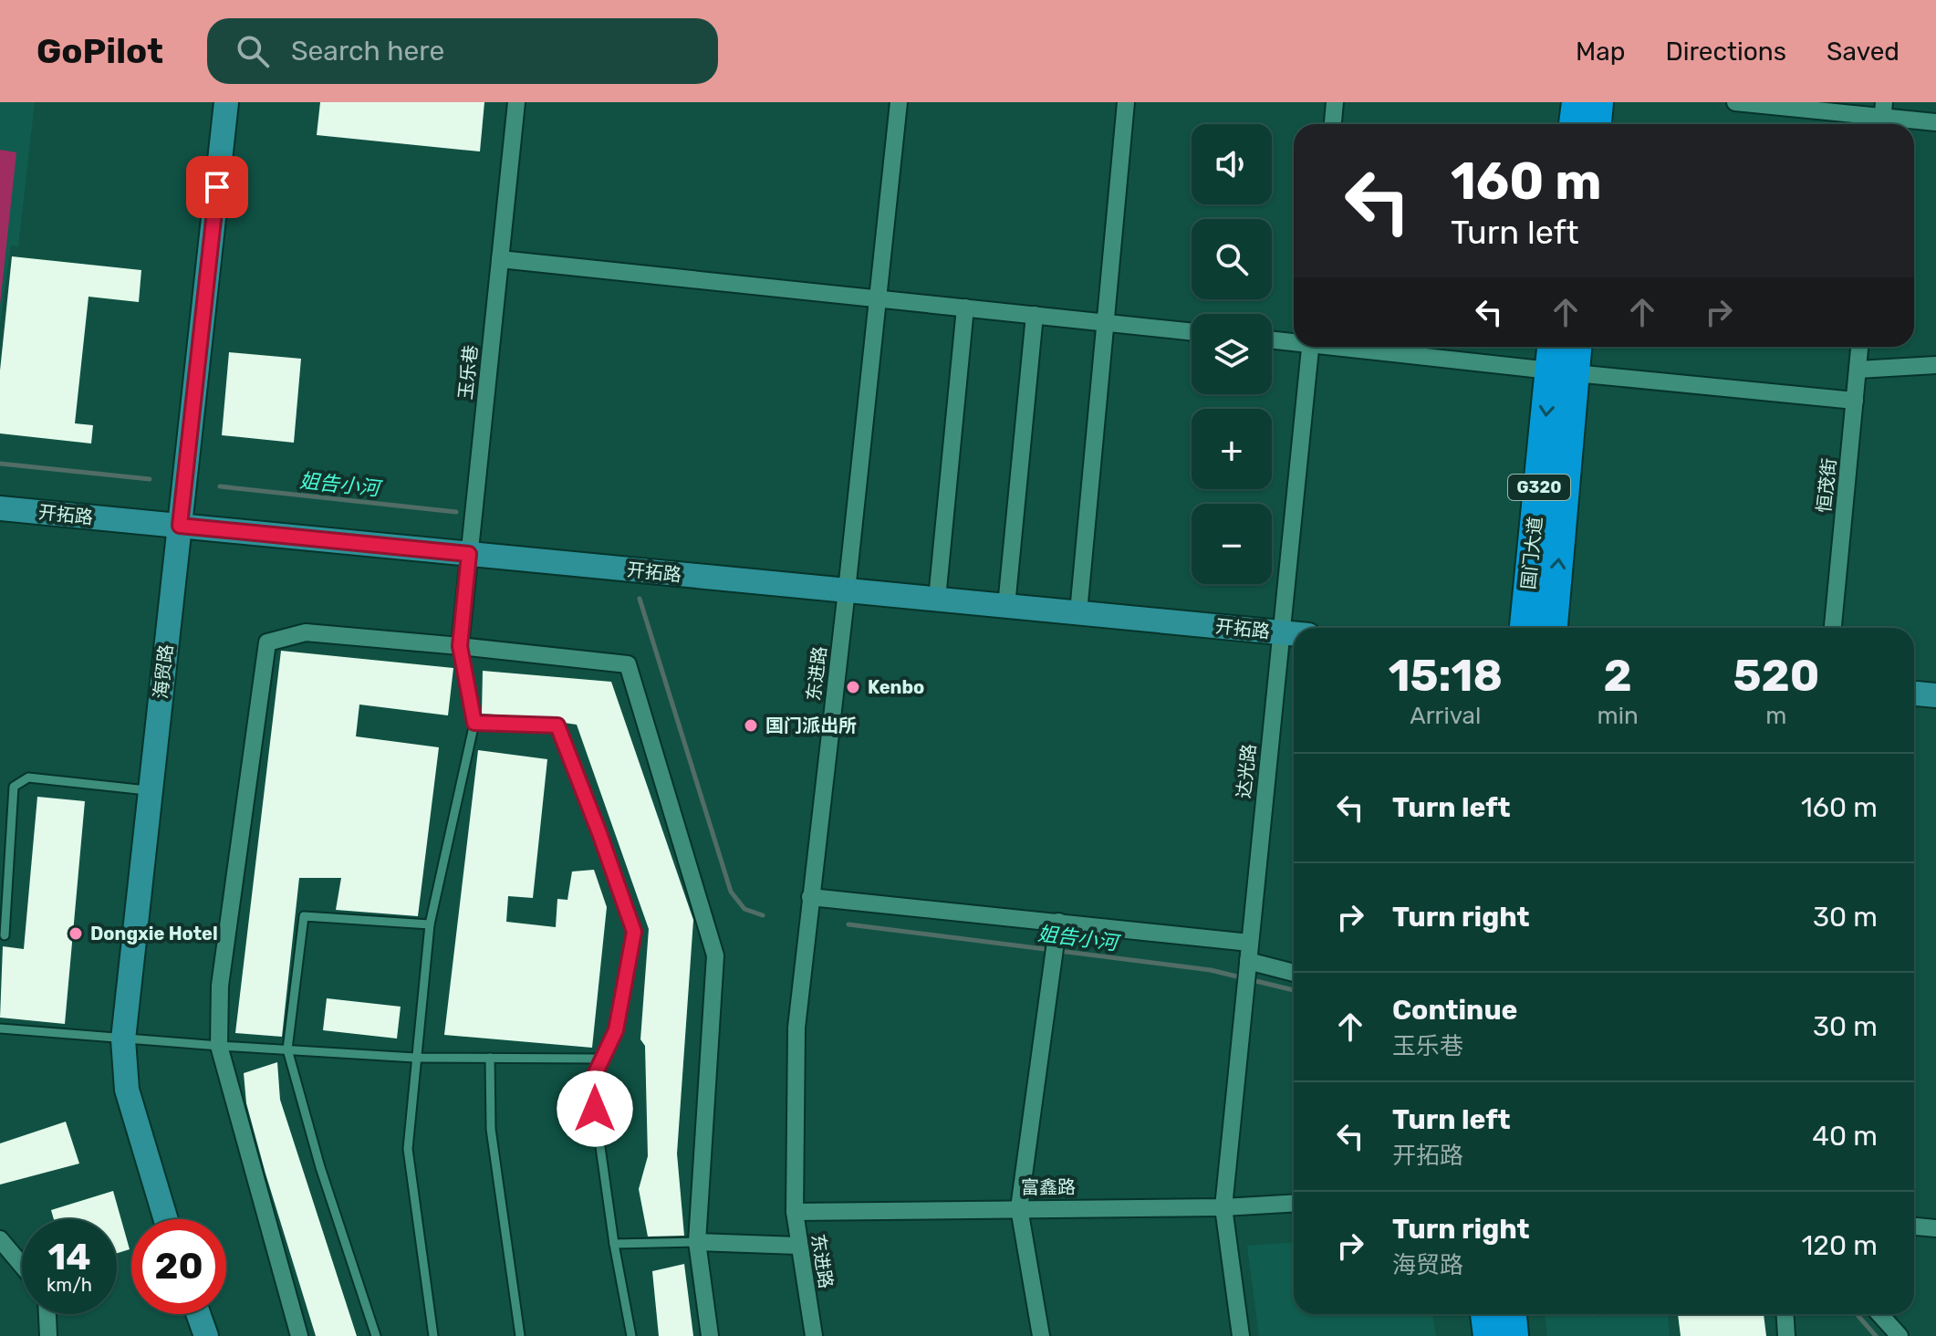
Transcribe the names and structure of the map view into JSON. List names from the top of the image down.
{
  "streets": {
    "highway": ["G320", "国门大道"],
    "street": [
      "玉乐巷",
      "恒茂街",
      "开拓路",
      "海贸路",
      "东进路",
      "达光路",
      "富鑫路"
    ]
  },
  "crossings": [
    ["玉乐巷", "开拓路"],
    ["开拓路", "海贸路"],
    ["开拓路", "东进路"],
    ["开拓路", "达光路"],
    ["东进路", "富鑫路"],
    ["达光路", "富鑫路"]
  ],
  "water": ["姐告小河"],
  "places": ["Kenbo", "国门派出所", "Dongxie Hotel"],
  "page": {
    "header": "GoPilot",
    "search": "Search here",
    "nav": ["Map", "Directions", "Saved"],
    "map_buttons": ["+", "−"],
    "turn": ["160 m", "Turn left"],
    "eta": [
      "15:18",
      "Arrival",
      "2",
      "min",
      "520",
      "m"
    ],
    "list": [
      {
        "name": "Turn left",
        "value": "160 m"
      },
      {
        "name": "Turn right",
        "value": "30 m"
      },
      {
        "name": "Continue",
        "note": "玉乐巷",
        "value": "30 m"
      },
      {
        "name": "Turn left",
        "note": "开拓路",
        "value": "40 m"
      },
      {
        "name": "Turn right",
        "note": "海贸路",
        "value": "120 m"
      }
    ],
    "speed": "14 km/h",
    "limit": "20"
  }
}
